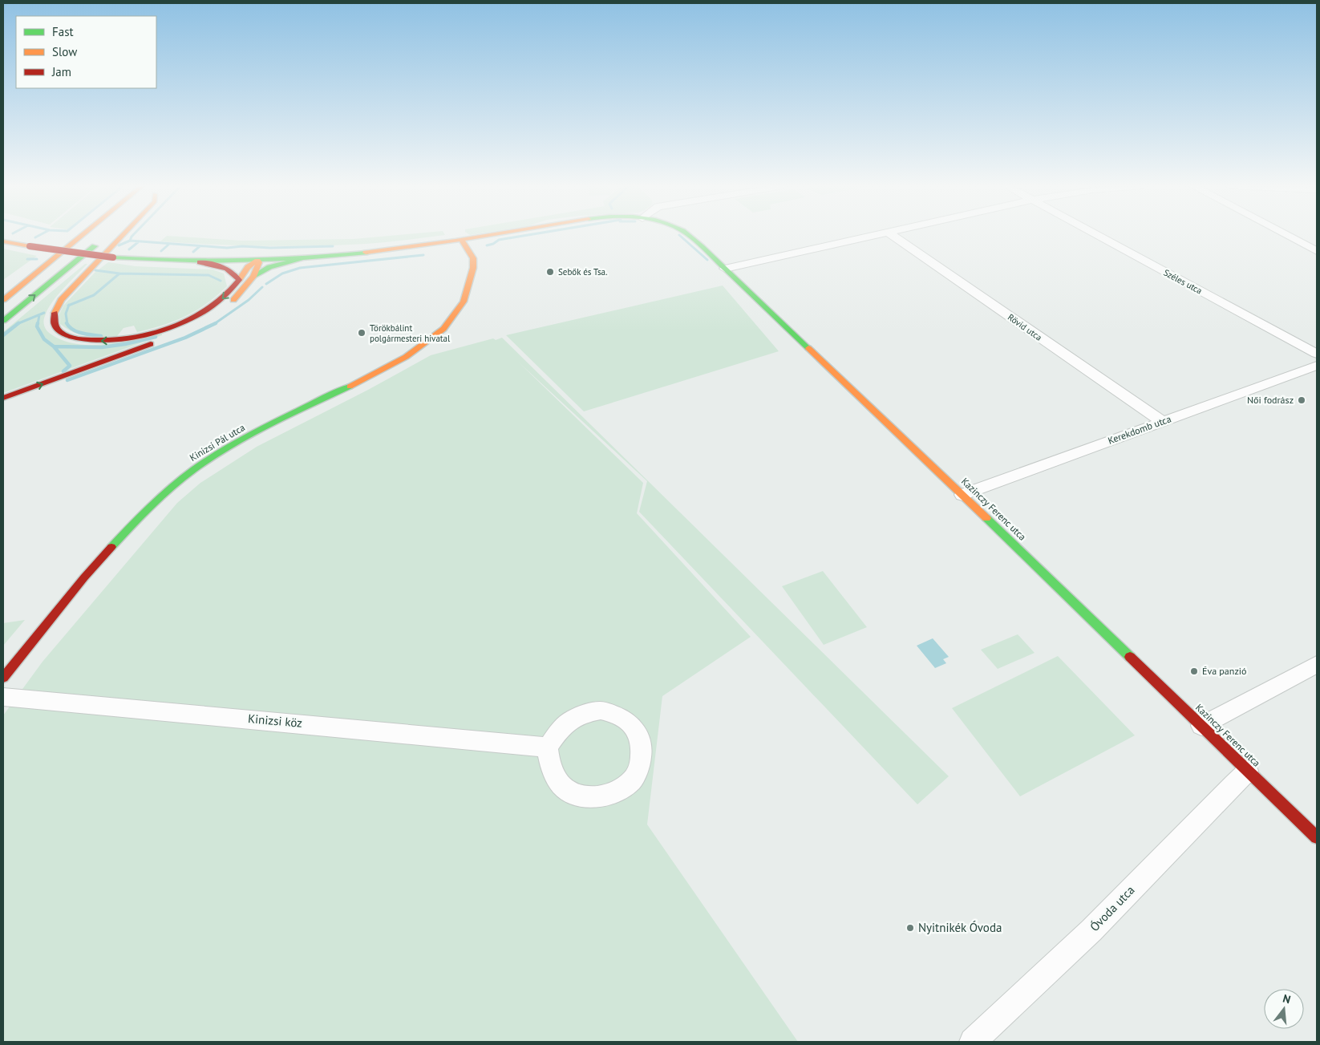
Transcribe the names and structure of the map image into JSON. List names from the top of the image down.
{
  "streets": {
    "main road": ["Kinizsi Pál utca", "Kazinczy Ferenc utca"],
    "street": [
      "Széles utca",
      "Rövid utca",
      "Kerekdomb utca",
      "Kinizsi köz",
      "Óvoda utca"
    ]
  },
  "crossings": [
    ["Rövid utca", "Kerekdomb utca"],
    ["Kerekdomb utca", "Kazinczy Ferenc utca"],
    ["Kazinczy Ferenc utca", "Óvoda utca"]
  ],
  "places": [
    "Sebők és Tsa.",
    "Törökbálint polgármesteri hivatal",
    "Női fodrász",
    "Éva panzió",
    "Nyitnikék Óvoda"
  ],
  "legend": ["Fast", "Slow", "Jam"],
  "north": "top"
}
